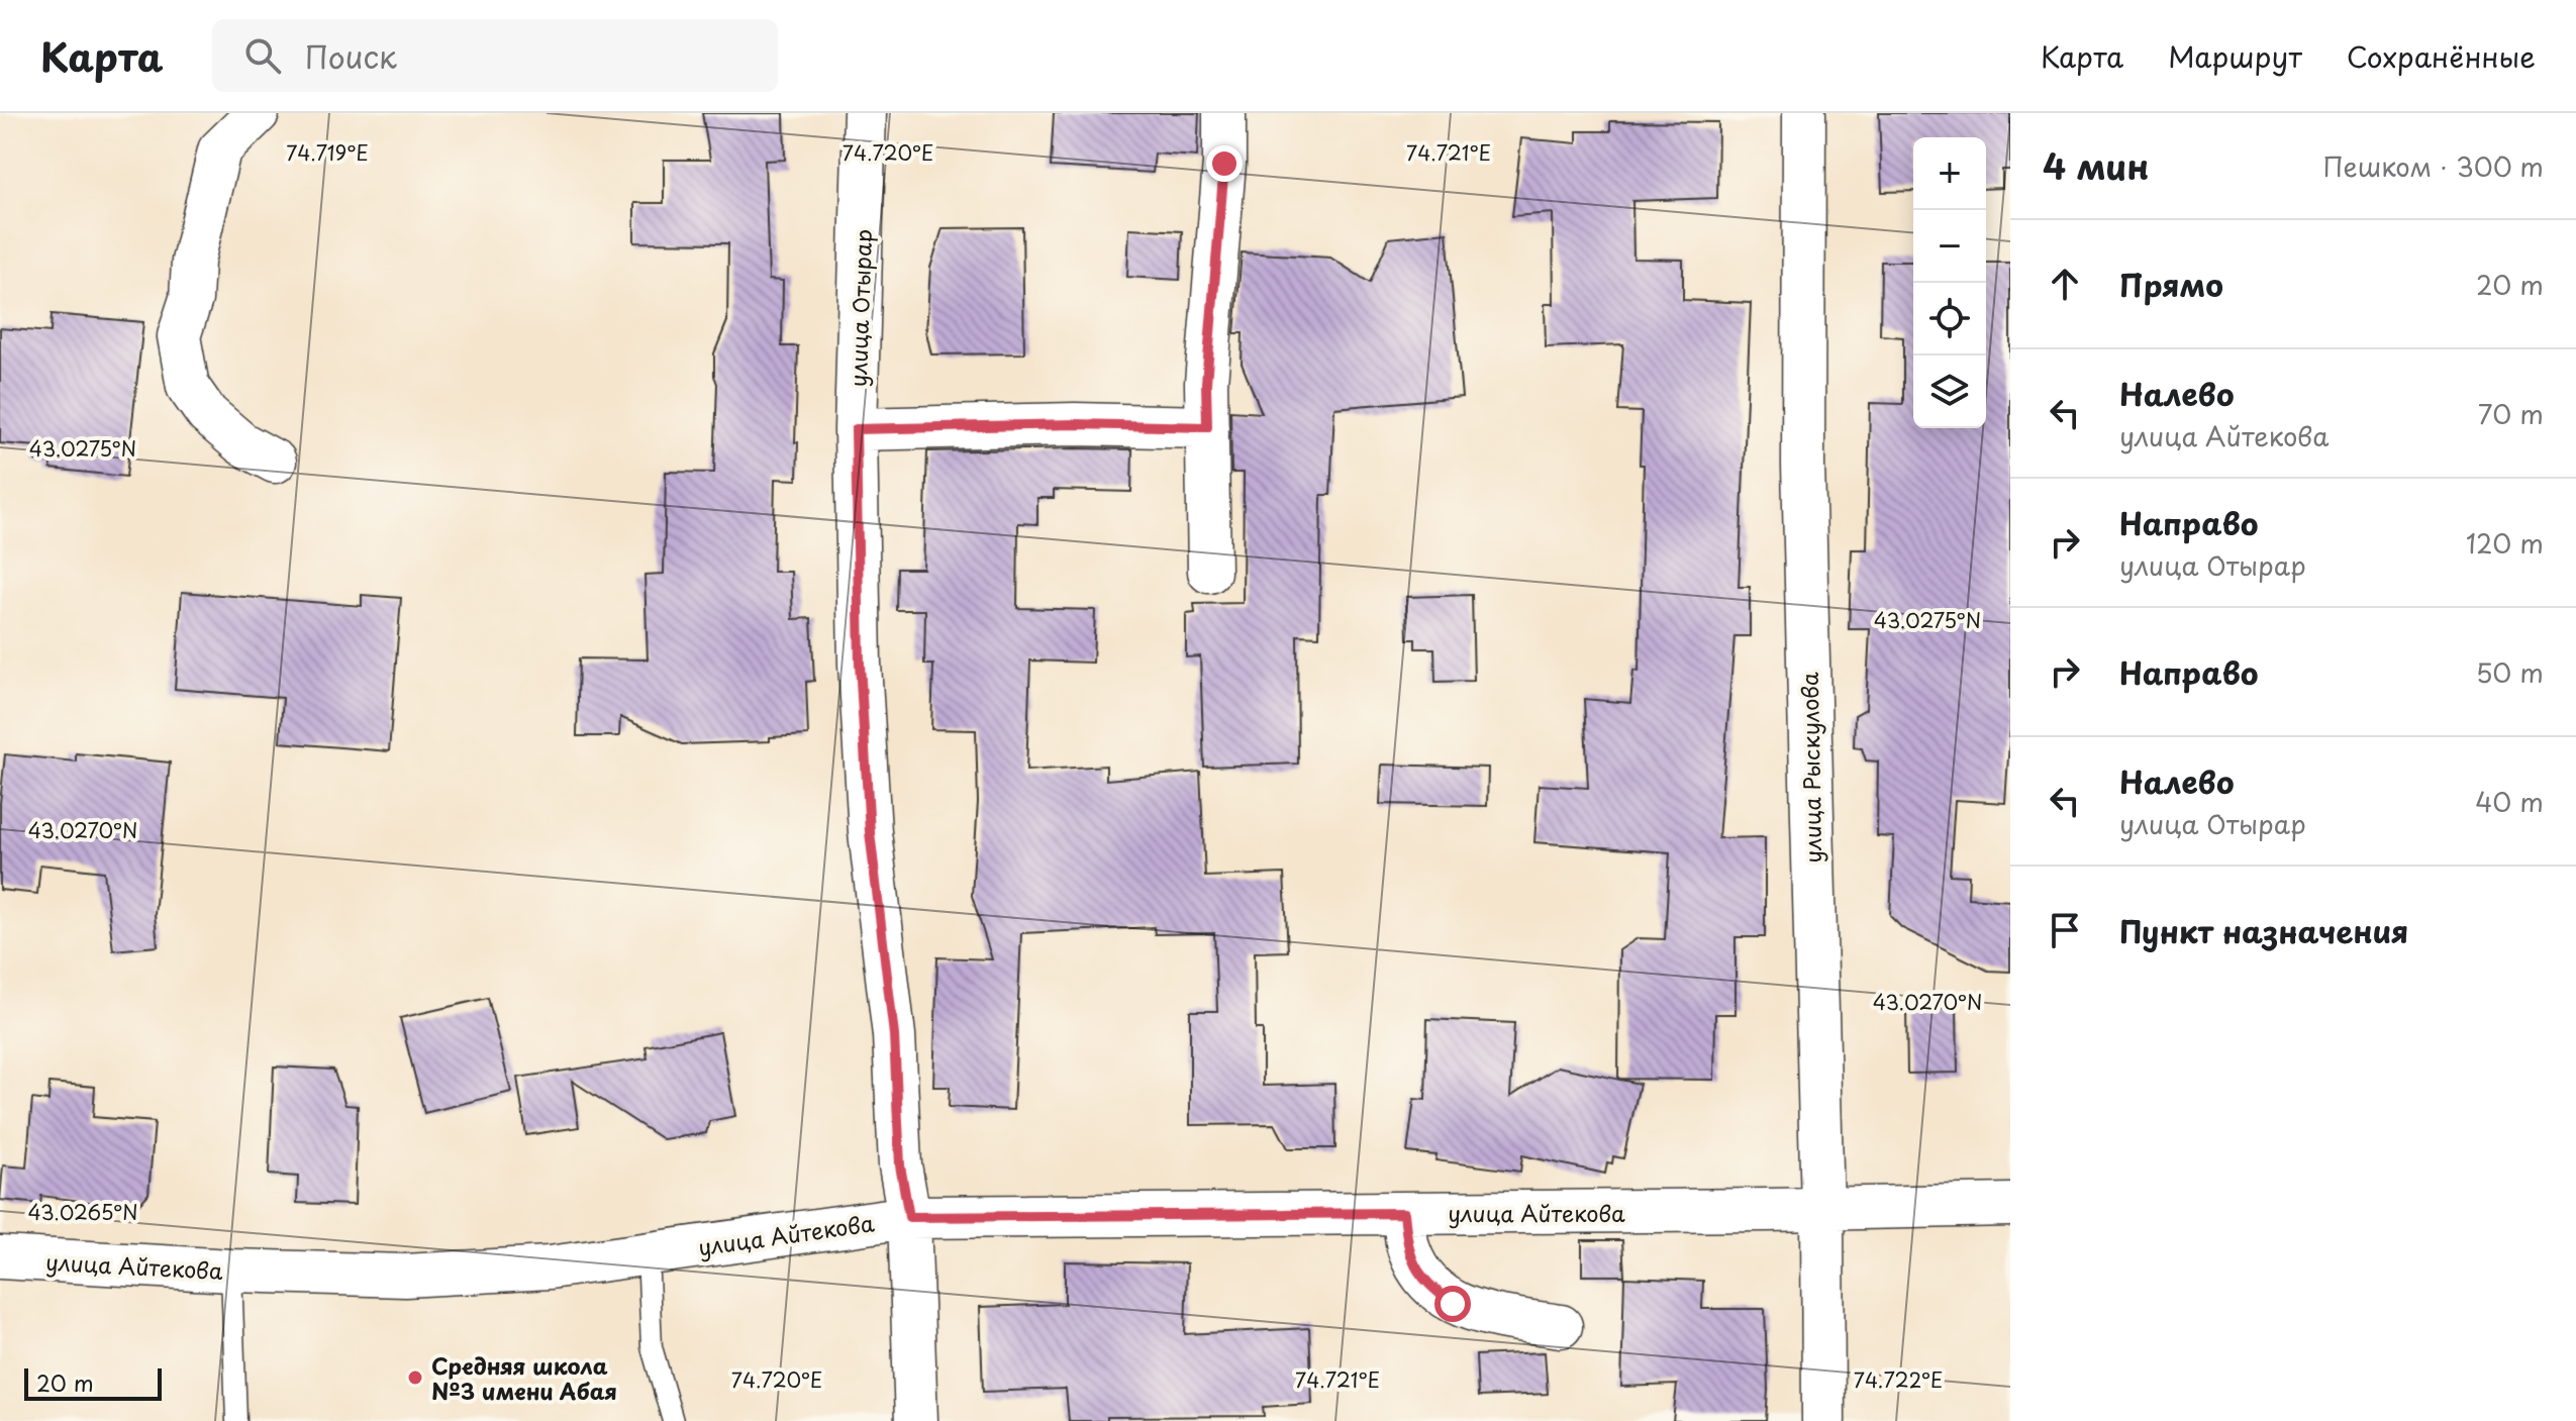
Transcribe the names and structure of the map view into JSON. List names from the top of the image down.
{
  "streets": {
    "street": ["улица Отырар", "улица Рыскулова", "улица Айтекова"]
  },
  "crossings": [
    ["улица Отырар", "улица Айтекова"],
    ["улица Рыскулова", "улица Айтекова"]
  ],
  "places": ["Средняя школа №3 имени Абая"],
  "scale_bar": "20 m",
  "page": {
    "header": "Карта",
    "search": "Поиск",
    "nav": ["Карта", "Маршрут", "Сохранённые"],
    "heading": ["4 мин", "Пешком · 300 m"],
    "map_buttons": ["+", "−"],
    "list": [
      ["Прямо", "20 m"],
      ["Налево", "улица Айтекова", "70 m"],
      ["Направо", "улица Отырар", "120 m"],
      ["Направо", "50 m"],
      ["Налево", "улица Отырар", "40 m"],
      "Пункт назначения"
    ],
    "scale": "20 m"
  },
  "coordinates": [
    "74.719°E",
    "74.720°E",
    "74.721°E",
    "43.0275°N",
    "43.0270°N",
    "43.0265°N",
    "74.722°E"
  ]
}
